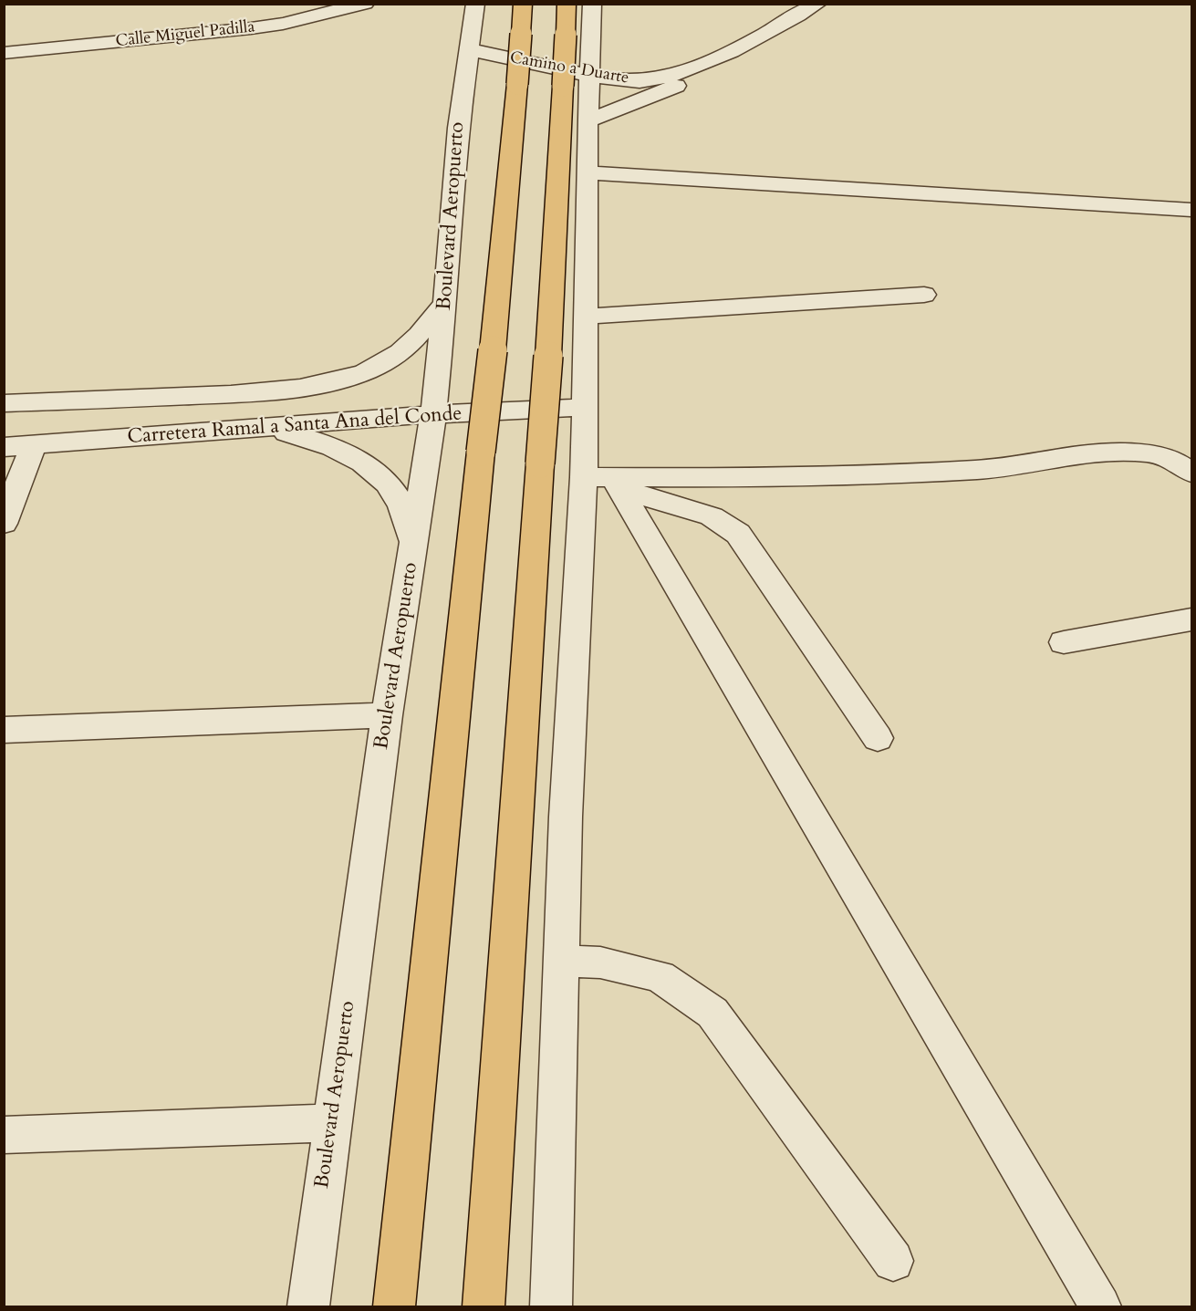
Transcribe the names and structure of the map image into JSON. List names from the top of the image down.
{
  "streets": {
    "street": [
      "Calle Miguel Padilla",
      "Camino a Duarte",
      "Boulevard Aeropuerto",
      "Carretera Ramal a Santa Ana del Conde"
    ]
  },
  "crossings": [
    ["Camino a Duarte", "Boulevard Aeropuerto"],
    ["Boulevard Aeropuerto", "Carretera Ramal a Santa Ana del Conde"]
  ]
}
